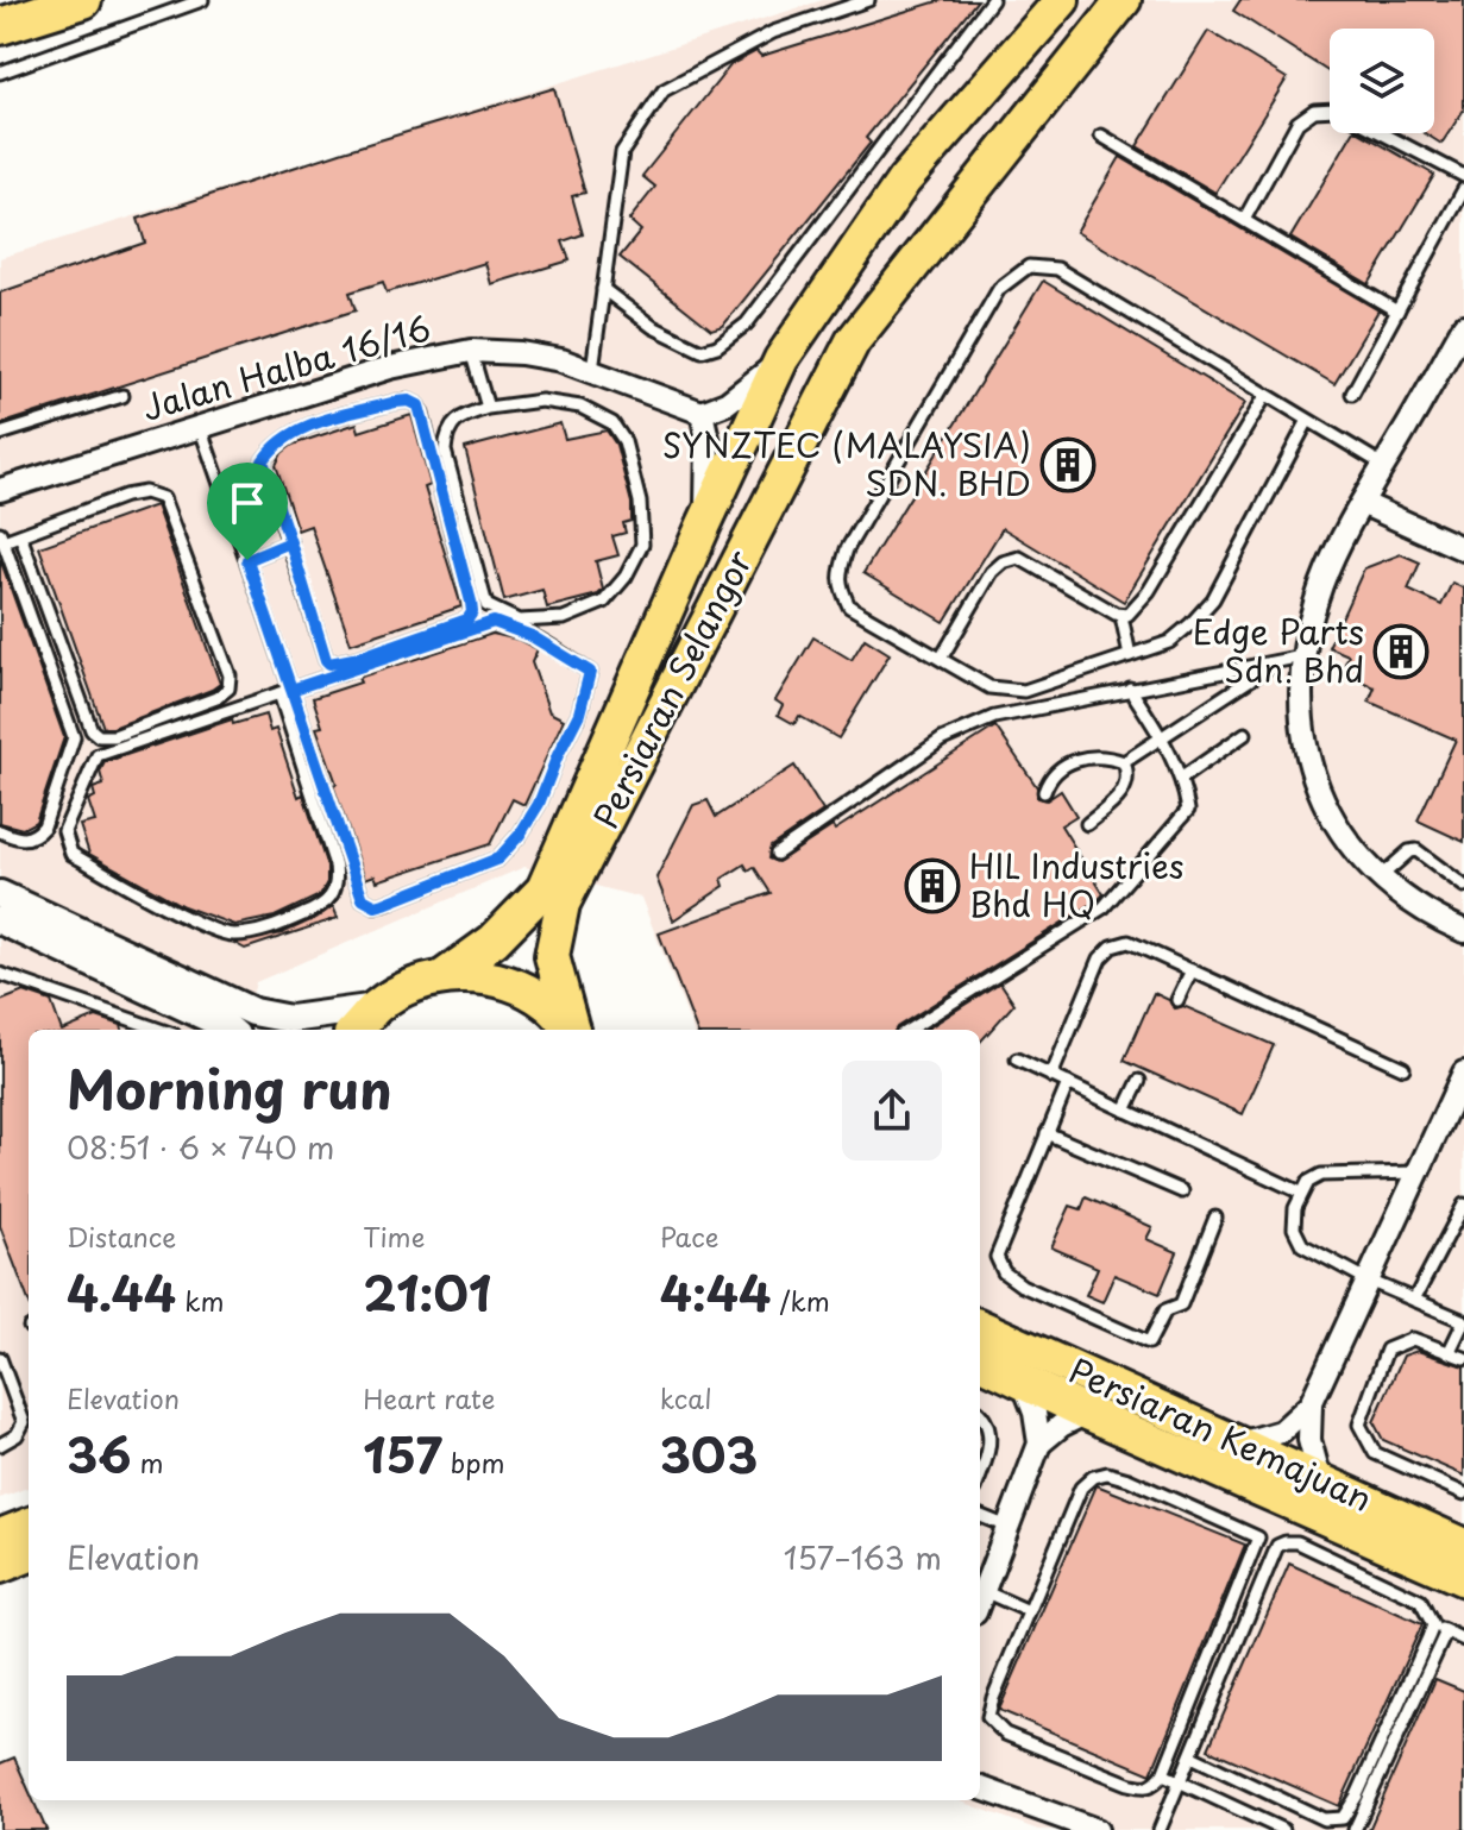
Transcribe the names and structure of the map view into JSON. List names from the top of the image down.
{
  "streets": {
    "main road": ["Persiaran Selangor", "Persiaran Kemajuan"],
    "street": ["Jalan Halba 16/16"]
  },
  "places": {
    "building": ["SYNZTEC (MALAYSIA) SDN. BHD", "Edge Parts Sdn. Bhd", "HIL Industries Bhd HQ"]
  },
  "page": {
    "heading": ["Morning run", "08:51 · 6 × 740 m"],
    "stats": [
      ["Distance", "4.44 km"],
      ["Time", "21:01"],
      ["Pace", "4:44 /km"],
      ["Elevation", "36 m"],
      ["Heart rate", "157 bpm"],
      ["kcal", "303"]
    ],
    "chart": ["Elevation", "157–163 m"]
  }
}
